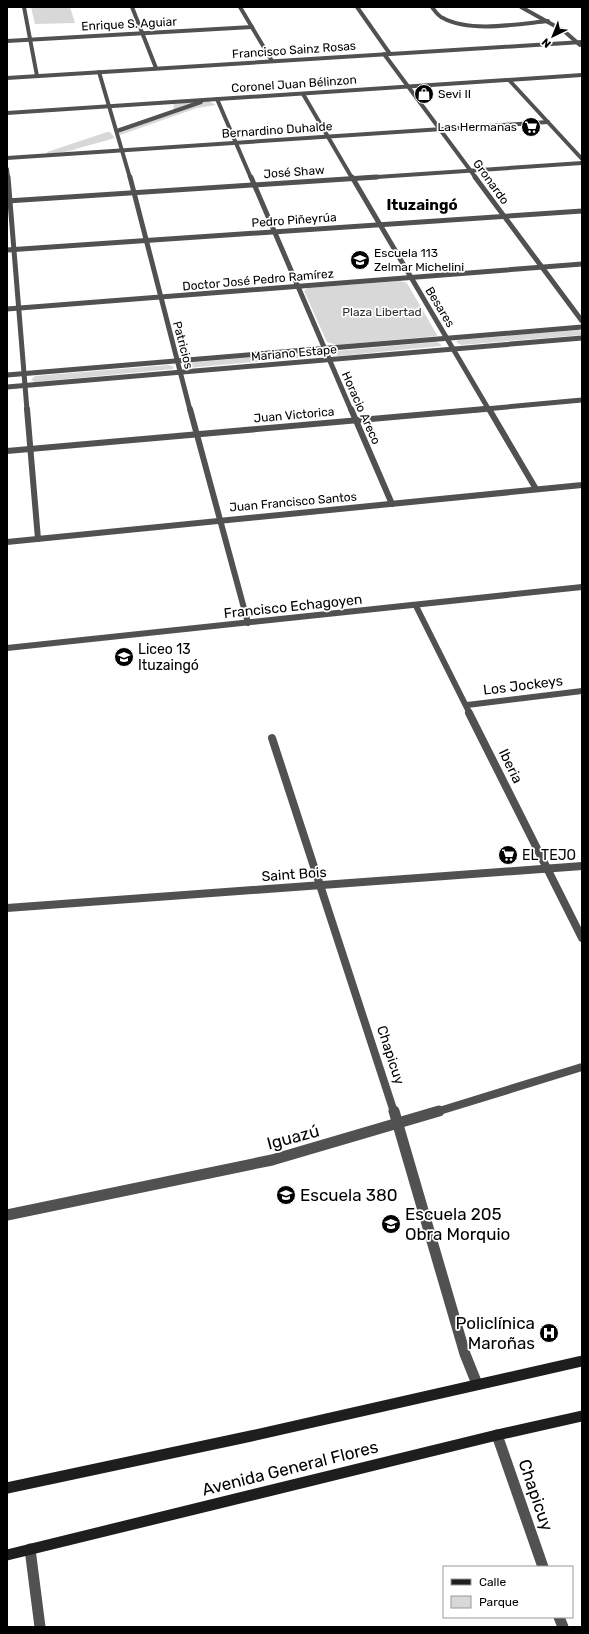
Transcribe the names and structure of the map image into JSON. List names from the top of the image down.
{
  "streets": {
    "main road": ["Avenida General Flores"],
    "street": [
      "Enrique S. Aguiar",
      "Francisco Sainz Rosas",
      "Coronel Juan Bélinzon",
      "Bernardino Duhalde",
      "José Shaw",
      "Gronardo",
      "Pedro Piñeyrúa",
      "Doctor José Pedro Ramírez",
      "Besares",
      "Patricios",
      "Mariano Estape",
      "Horacio Areco",
      "Juan Victorica",
      "Juan Francisco Santos",
      "Francisco Echagoyen",
      "Los Jockeys",
      "Iberia",
      "Saint Bois",
      "Chapicuy",
      "Iguazú"
    ]
  },
  "crossings": [
    ["Francisco Sainz Rosas", "Gronardo"],
    ["Francisco Sainz Rosas", "Patricios"],
    ["Coronel Juan Bélinzon", "Gronardo"],
    ["Coronel Juan Bélinzon", "Besares"],
    ["Coronel Juan Bélinzon", "Patricios"],
    ["Coronel Juan Bélinzon", "Horacio Areco"],
    ["Bernardino Duhalde", "Gronardo"],
    ["Bernardino Duhalde", "Besares"],
    ["Bernardino Duhalde", "Patricios"],
    ["Bernardino Duhalde", "Horacio Areco"],
    ["José Shaw", "Gronardo"],
    ["José Shaw", "Besares"],
    ["José Shaw", "Patricios"],
    ["José Shaw", "Horacio Areco"],
    ["Gronardo", "Pedro Piñeyrúa"],
    ["Gronardo", "Doctor José Pedro Ramírez"],
    ["Pedro Piñeyrúa", "Besares"],
    ["Pedro Piñeyrúa", "Patricios"],
    ["Pedro Piñeyrúa", "Horacio Areco"],
    ["Doctor José Pedro Ramírez", "Besares"],
    ["Doctor José Pedro Ramírez", "Patricios"],
    ["Doctor José Pedro Ramírez", "Horacio Areco"],
    ["Besares", "Mariano Estape"],
    ["Besares", "Juan Victorica"],
    ["Besares", "Juan Francisco Santos"],
    ["Patricios", "Mariano Estape"],
    ["Patricios", "Juan Victorica"],
    ["Patricios", "Juan Francisco Santos"],
    ["Patricios", "Francisco Echagoyen"],
    ["Mariano Estape", "Horacio Areco"],
    ["Horacio Areco", "Juan Victorica"],
    ["Horacio Areco", "Juan Francisco Santos"],
    ["Francisco Echagoyen", "Iberia"],
    ["Los Jockeys", "Iberia"],
    ["Iberia", "Saint Bois"],
    ["Saint Bois", "Chapicuy"],
    ["Chapicuy", "Iguazú"],
    ["Chapicuy", "Avenida General Flores"]
  ],
  "districts": ["Ituzaingó"],
  "parks": ["Plaza Libertad"],
  "places": {
    "shop": ["Sevi II"],
    "supermarket": ["Las Hermanas", "EL TEJO"],
    "school or university": [
      "Escuela 113 Zelmar Michelini",
      "Liceo 13 Ituzaingó",
      "Escuela 380",
      "Escuela 205 Obra Morquio"
    ],
    "hospital": ["Policlínica Maroñas"]
  },
  "legend": ["Calle", "Parque"],
  "north": "bottom left"
}
